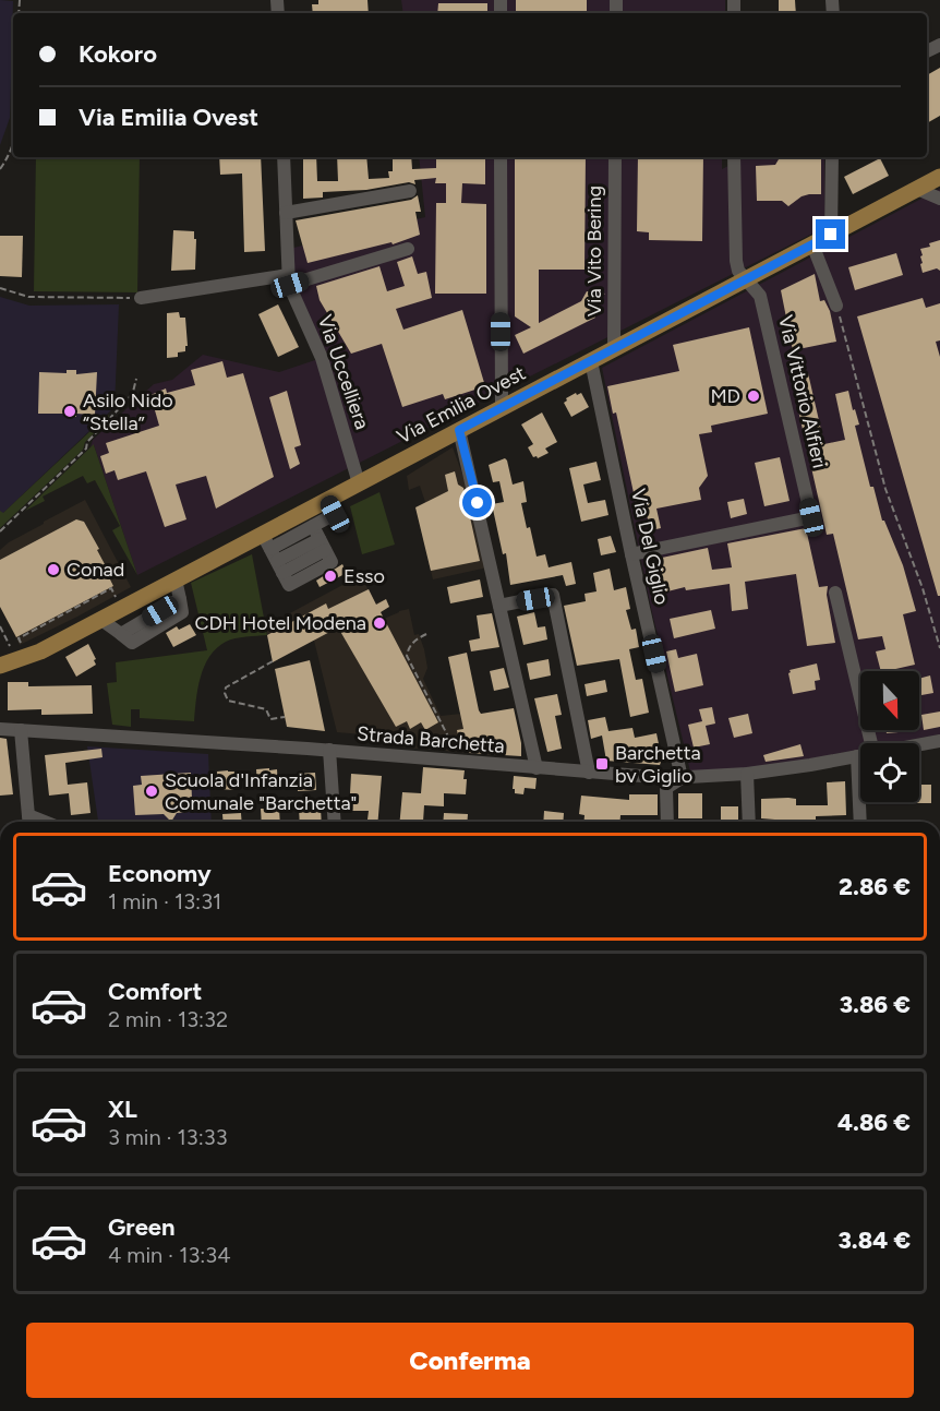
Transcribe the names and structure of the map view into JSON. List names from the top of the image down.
{
  "streets": {
    "main road": ["Via Emilia Ovest"],
    "street": [
      "Via Vito Bering",
      "Via Uccelliera",
      "Via Vittorio Alfieri",
      "Via Del Giglio",
      "Strada Barchetta"
    ]
  },
  "crossings": [
    ["Via Vito Bering", "Via Emilia Ovest"],
    ["Via Uccelliera", "Via Emilia Ovest"],
    ["Via Vittorio Alfieri", "Via Emilia Ovest"],
    ["Via Vittorio Alfieri", "Via Del Giglio"],
    ["Via Emilia Ovest", "Via Del Giglio"],
    ["Via Del Giglio", "Strada Barchetta"]
  ],
  "places": {
    "other": [
      "MD",
      "Asilo Nido “Stella”",
      "Conad",
      "Esso",
      "CDH Hotel Modena",
      "Scuola d'Infanzia Comunale \"Barchetta\""
    ],
    "transit": ["Barchetta bv Giglio"]
  },
  "north": "bottom",
  "page": {
    "banner": ["Kokoro", "Via Emilia Ovest"],
    "list": [
      {
        "name": "Economy",
        "note": "1 min · 13:31",
        "value": "2.86 €"
      },
      {
        "name": "Comfort",
        "note": "2 min · 13:32",
        "value": "3.86 €"
      },
      {
        "name": "XL",
        "note": "3 min · 13:33",
        "value": "4.86 €"
      },
      {
        "name": "Green",
        "note": "4 min · 13:34",
        "value": "3.84 €"
      }
    ],
    "buttons": "Conferma"
  }
}
